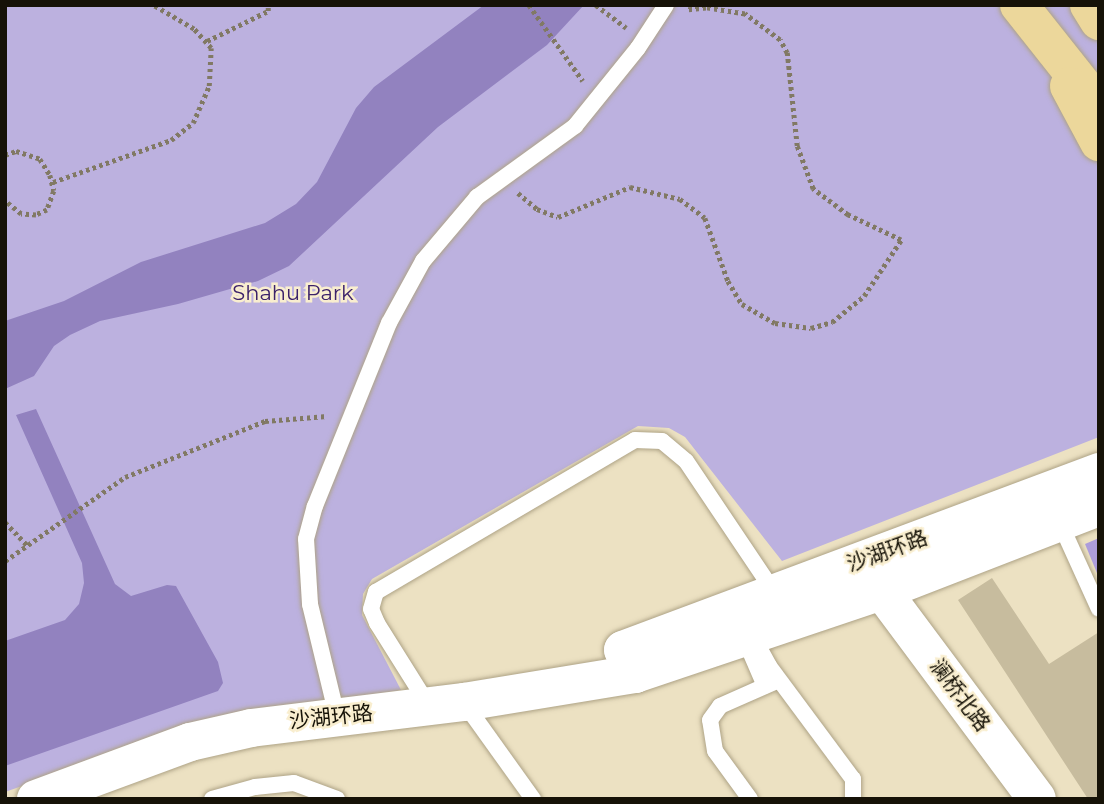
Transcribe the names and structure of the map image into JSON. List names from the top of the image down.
{
  "streets": {
    "street": ["沙湖环路", "澜桥北路"]
  },
  "crossings": [
    ["沙湖环路", "澜桥北路"]
  ],
  "parks": ["Shahu Park"]
}
